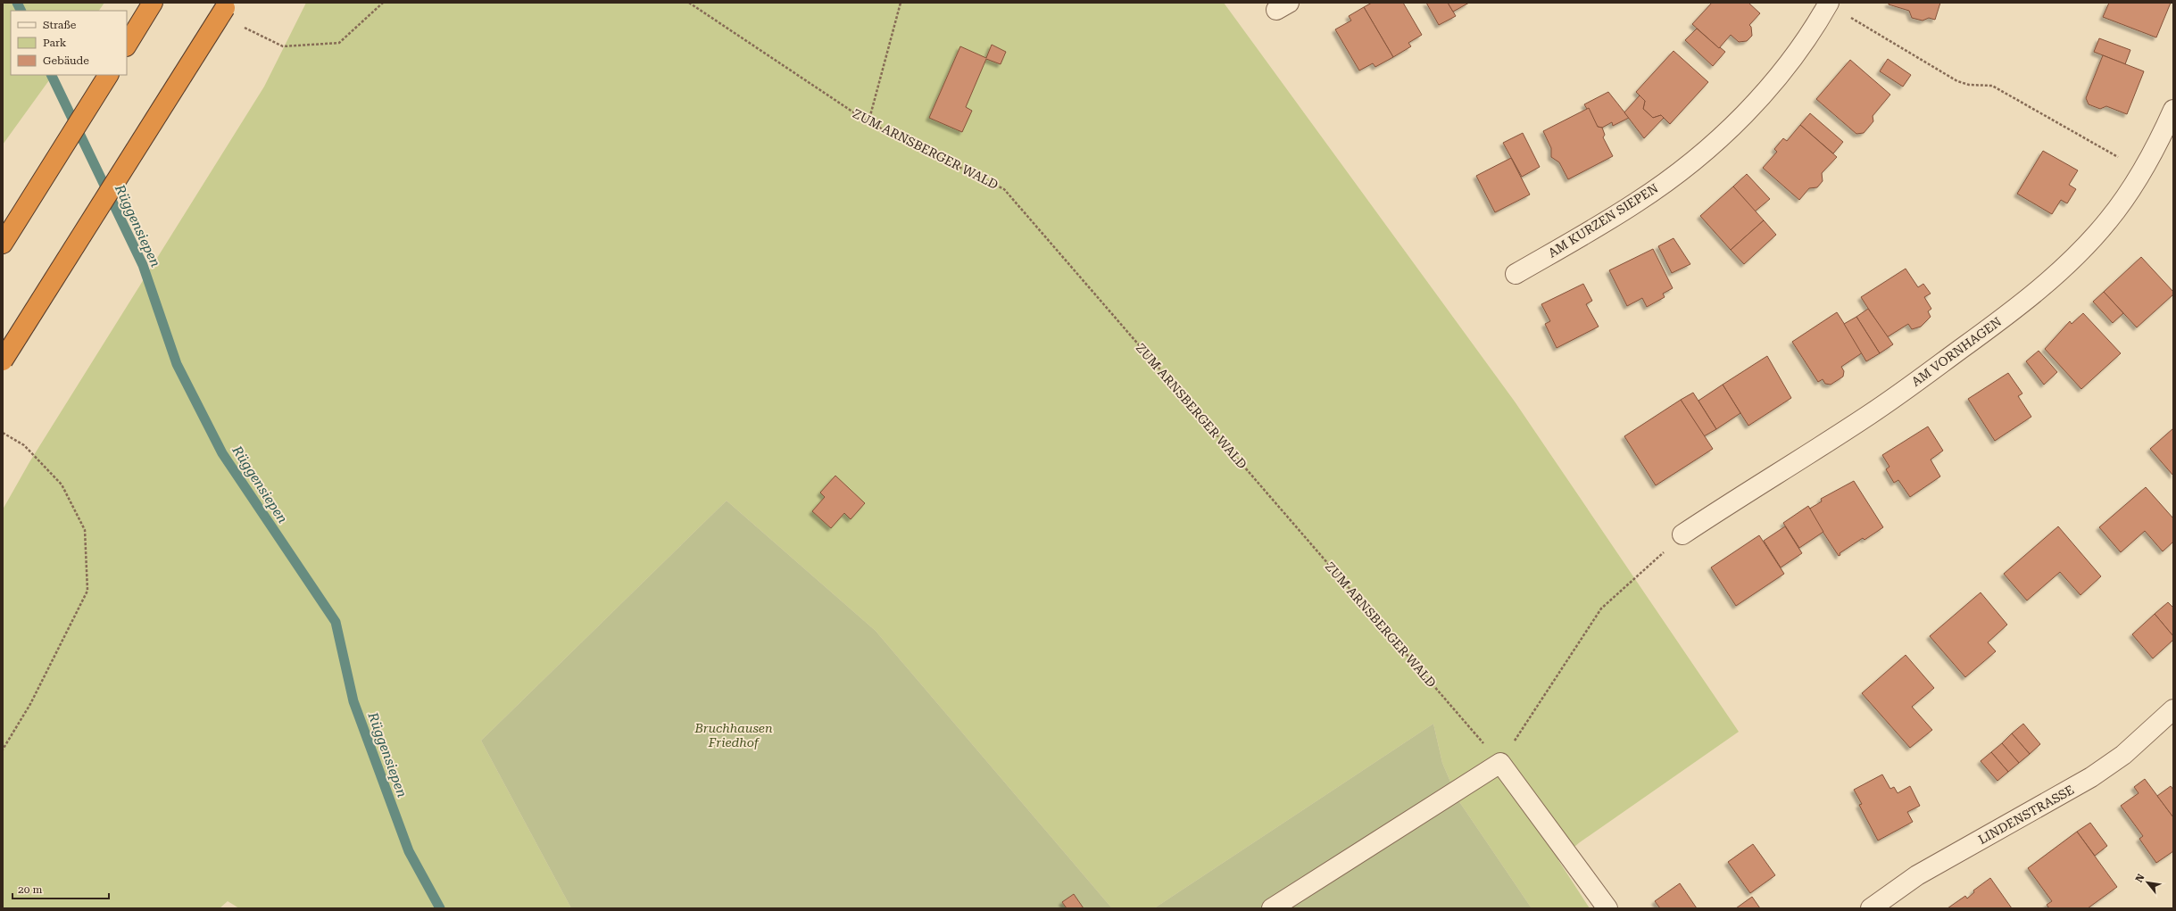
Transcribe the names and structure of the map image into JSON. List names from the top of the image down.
{
  "streets": {
    "street": ["AM KURZEN SIEPEN", "AM VORNHAGEN", "LINDENSTRASSE"],
    "path": ["ZUM ARNSBERGER WALD"]
  },
  "water": ["Rüggensiepen"],
  "parks": ["Bruchhausen Friedhof"],
  "legend": ["Straße", "Park", "Gebäude"],
  "scale_bar": "20 m",
  "north": "top left"
}
